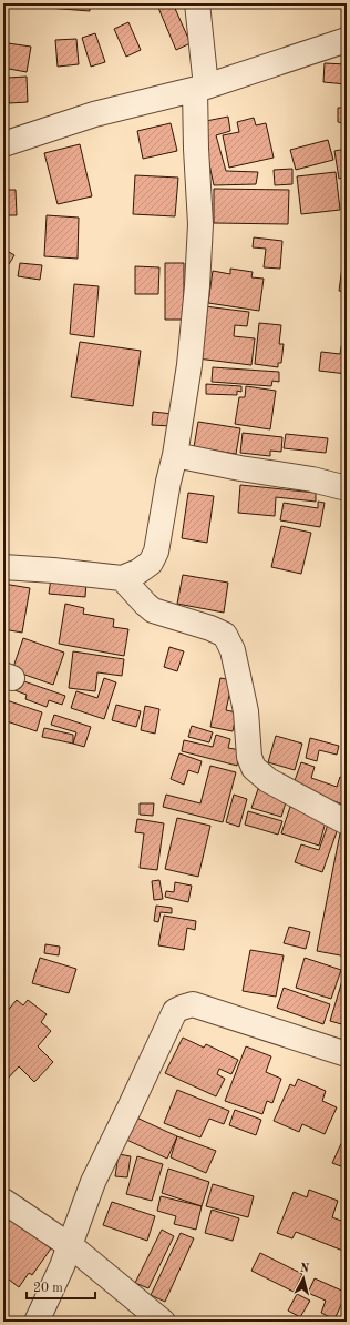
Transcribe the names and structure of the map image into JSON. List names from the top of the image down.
{
  "scale_bar": "20 m",
  "north": "top"
}
